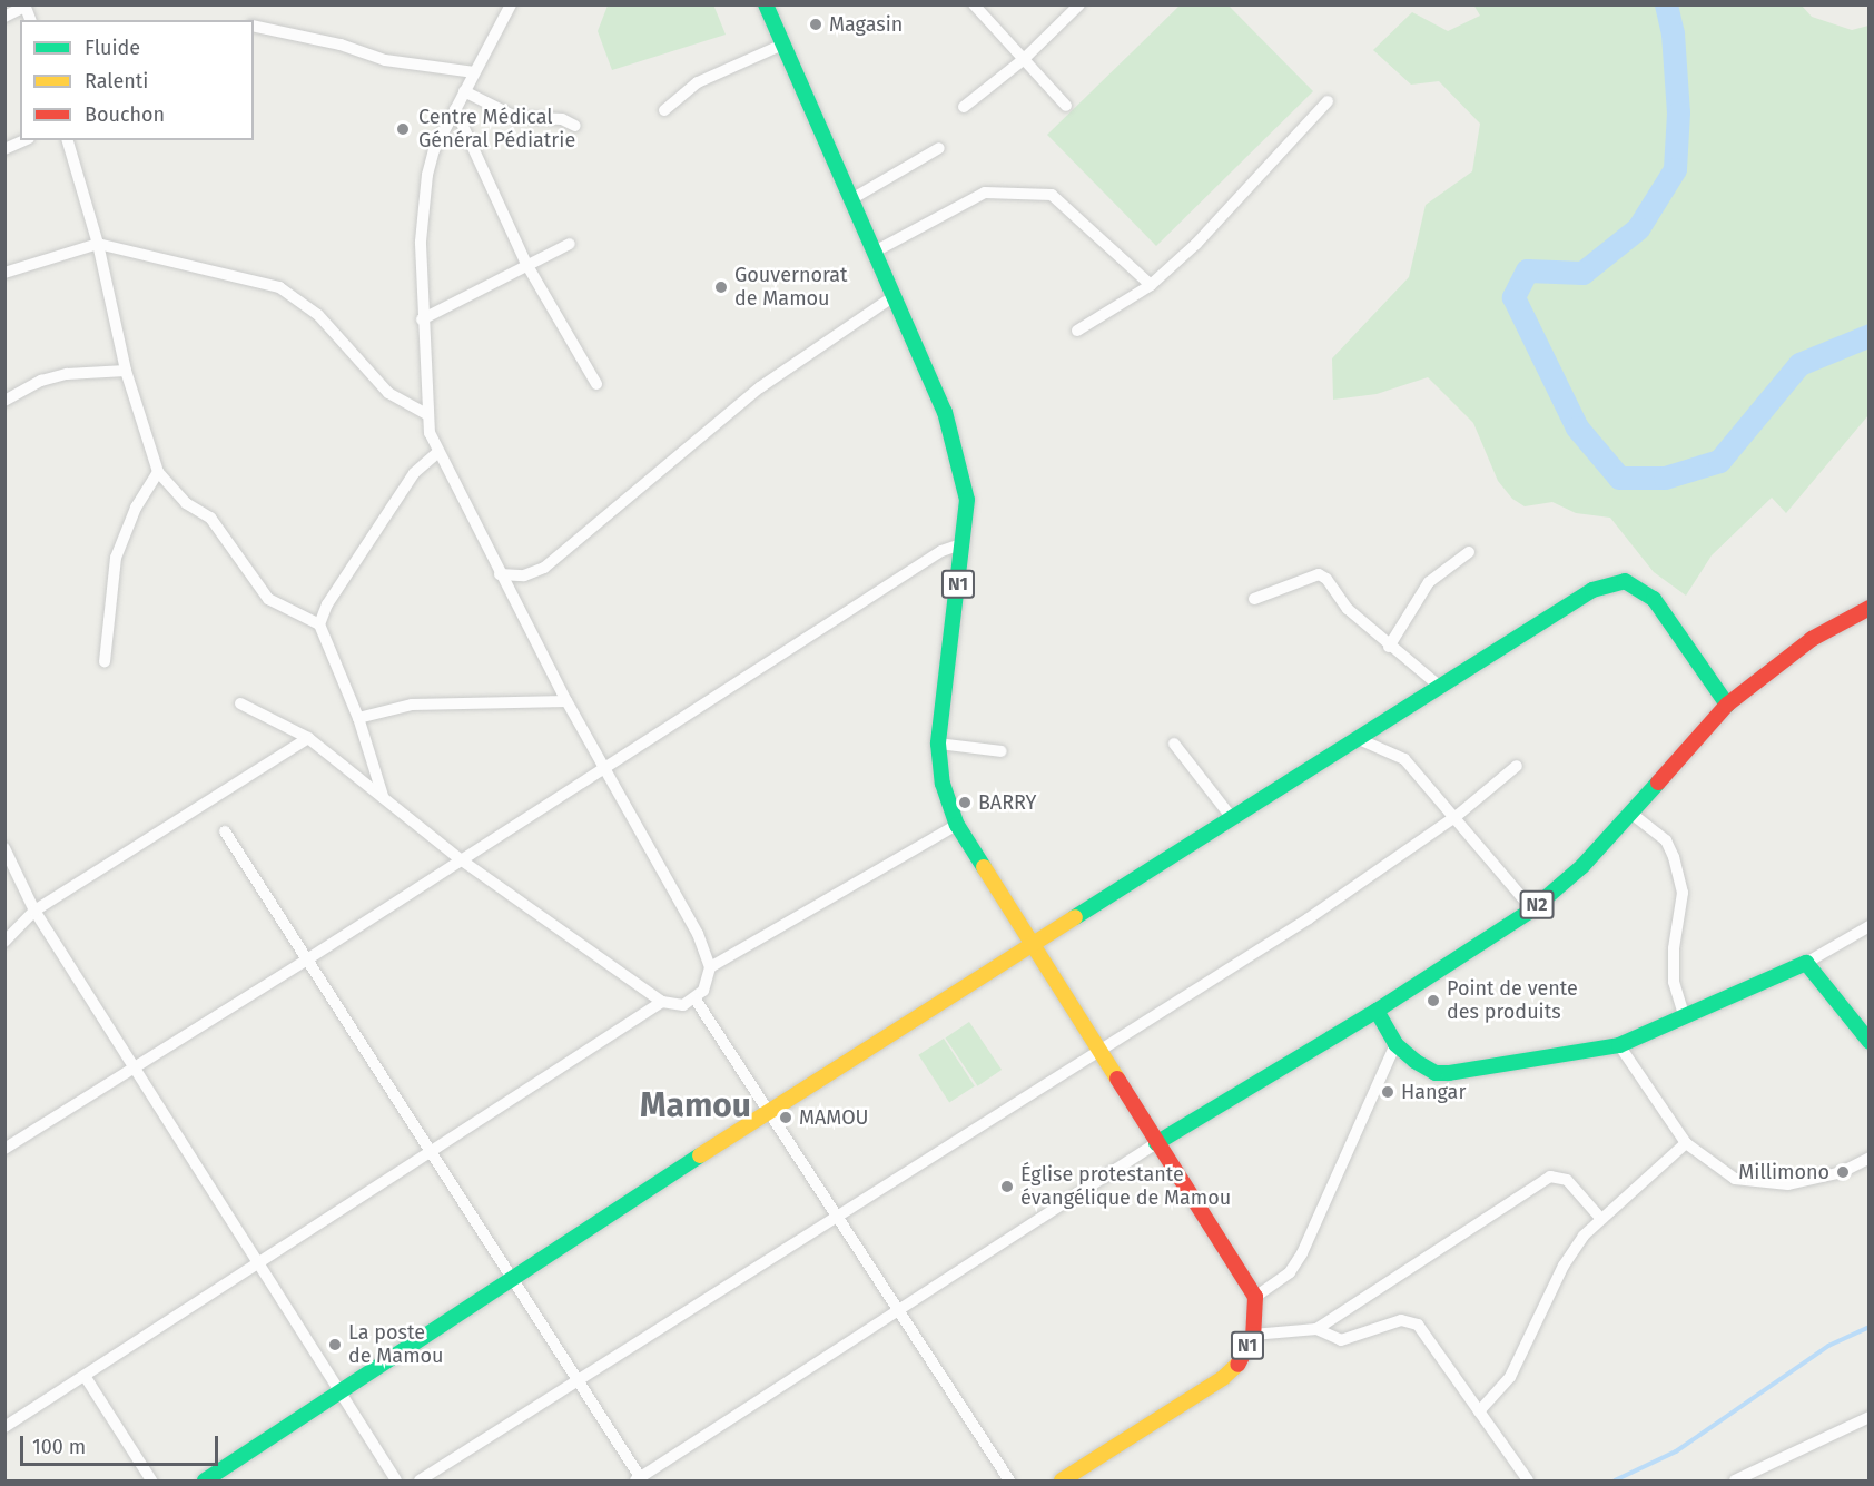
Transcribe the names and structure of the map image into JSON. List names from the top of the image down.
{
  "streets": {
    "main road": ["N1", "N2"]
  },
  "crossings": [
    ["N1", "N2"]
  ],
  "districts": ["Mamou"],
  "places": [
    "Magasin",
    "Centre Médical Général Pédiatrie",
    "Gouvernorat de Mamou",
    "BARRY",
    "Point de vente des produits",
    "Hangar",
    "MAMOU",
    "Millimono",
    "Église protestante évangélique de Mamou",
    "La poste de Mamou"
  ],
  "legend": ["Fluide", "Ralenti", "Bouchon"],
  "scale_bar": "100 m"
}
